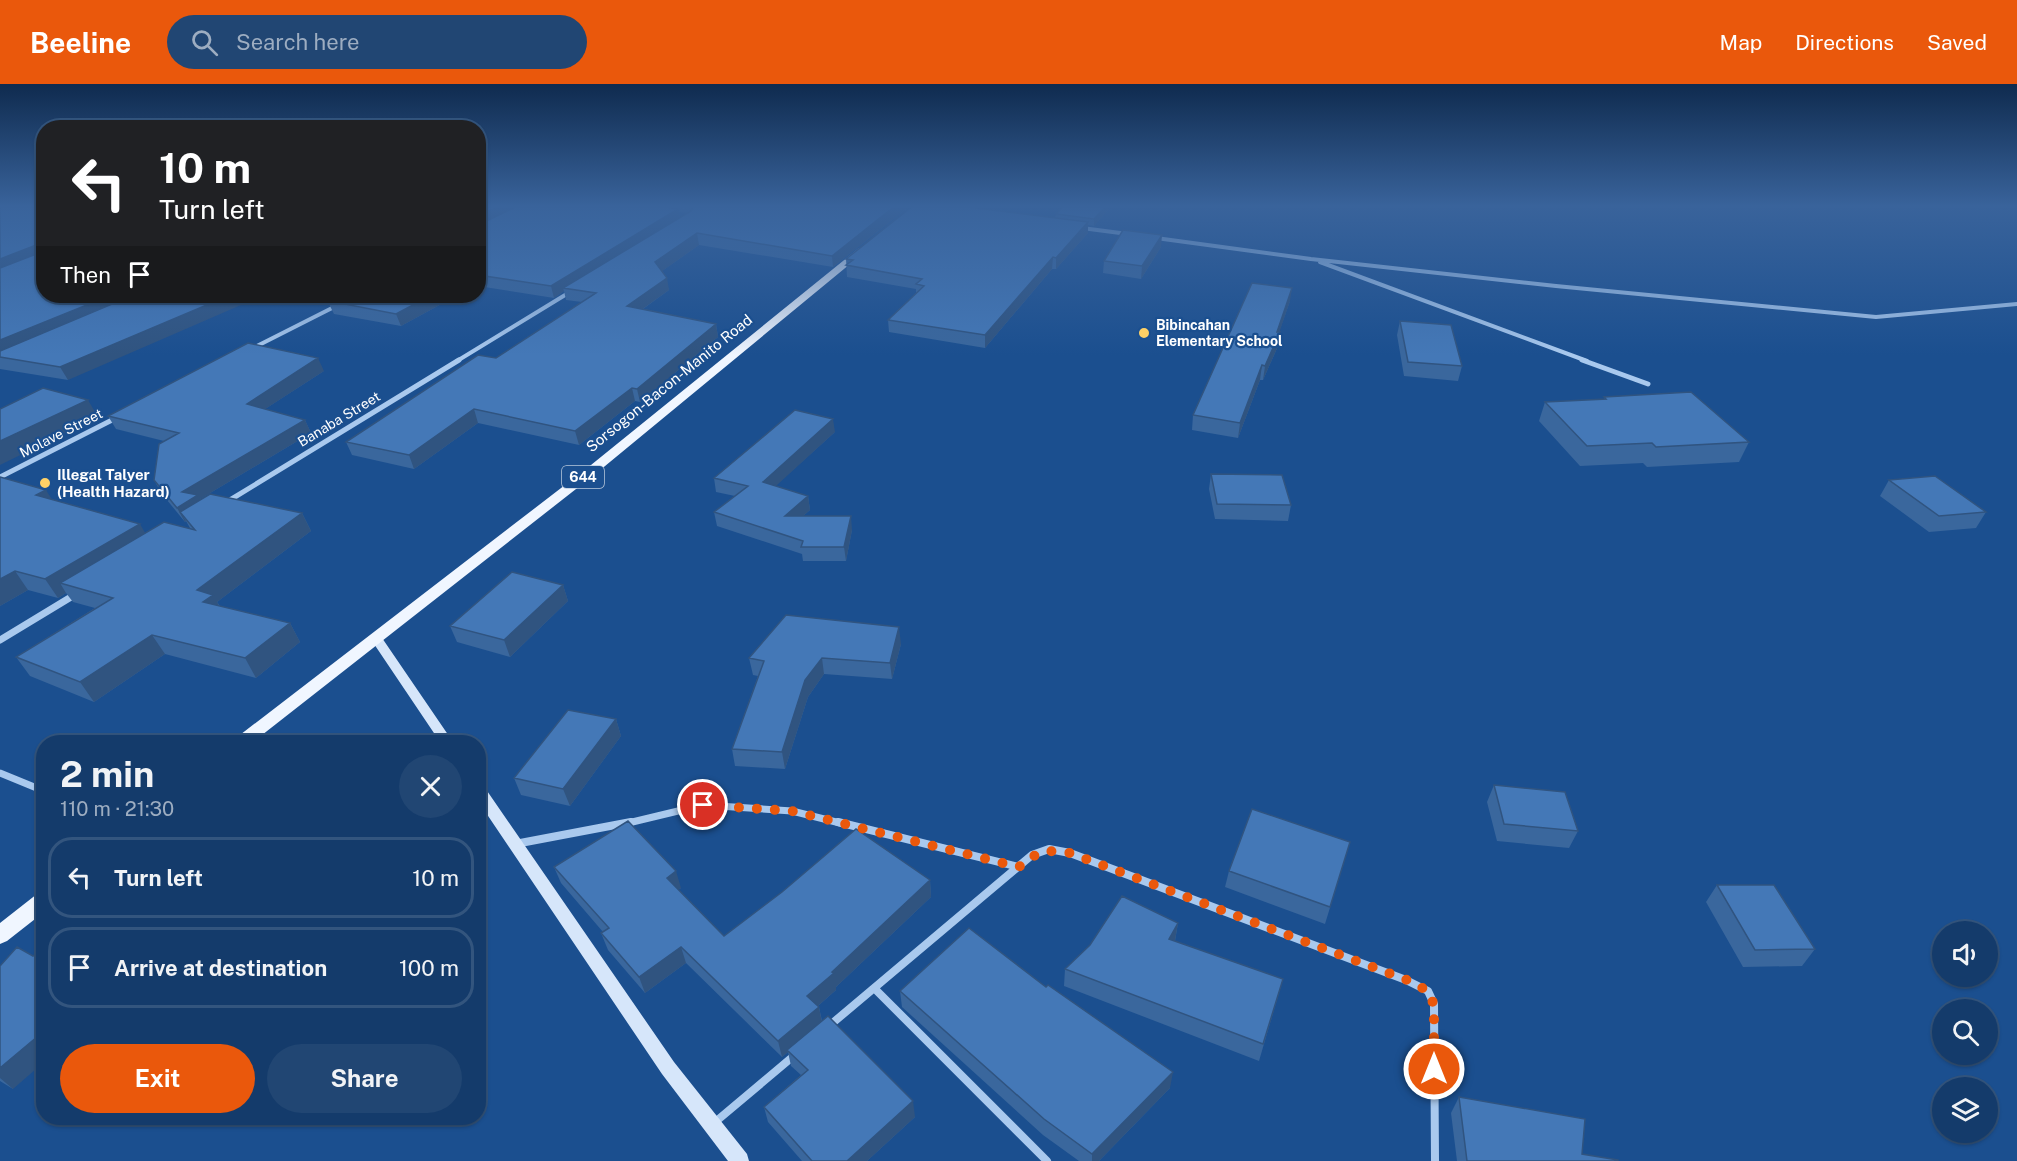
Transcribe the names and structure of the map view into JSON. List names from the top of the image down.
{
  "streets": {
    "main road": ["Sorsogon-Bacon-Manito Road", "644"],
    "street": ["Banaba Street", "Molave Street"]
  },
  "places": ["Bibincahan Elementary School", "Illegal Talyer (Health Hazard)"],
  "page": {
    "header": "Beeline",
    "search": "Search here",
    "nav": ["Map", "Directions", "Saved"],
    "turn": ["10 m", "Turn left"],
    "then": "Then",
    "heading": ["2 min", "110 m · 21:30"],
    "list": [
      {
        "name": "Turn left",
        "value": "10 m"
      },
      {
        "name": "Arrive at destination",
        "value": "100 m"
      }
    ],
    "buttons": ["Exit", "Share"]
  }
}
